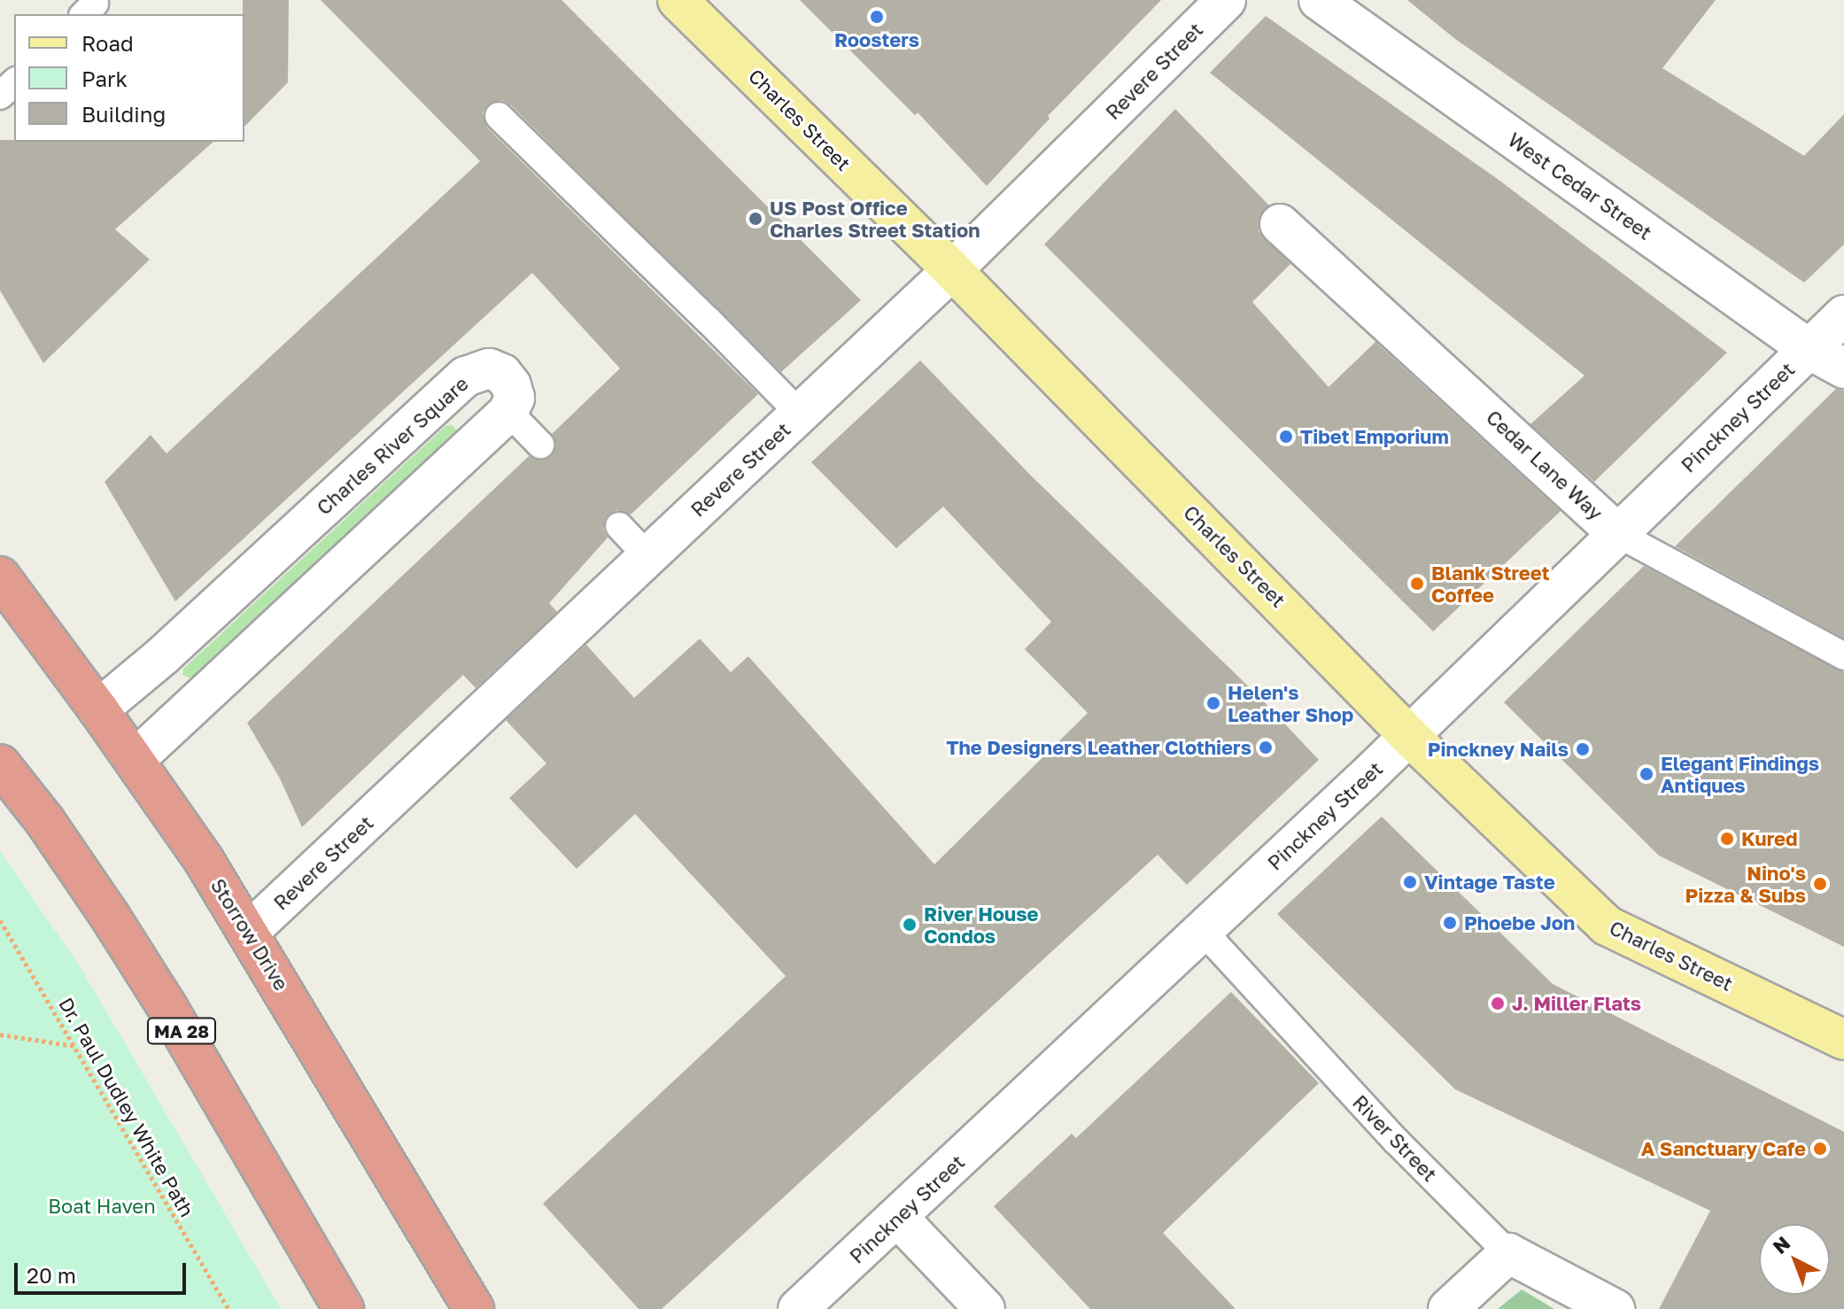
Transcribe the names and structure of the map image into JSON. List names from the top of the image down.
{
  "streets": {
    "highway": ["Storrow Drive", "MA 28"],
    "main road": ["Charles Street"],
    "street": [
      "Revere Street",
      "West Cedar Street",
      "Pinckney Street",
      "Charles River Square",
      "Cedar Lane Way",
      "River Street"
    ],
    "path": ["Dr. Paul Dudley White Path"]
  },
  "crossings": [
    ["Revere Street", "Charles Street"],
    ["Revere Street", "Storrow Drive"],
    ["Charles Street", "Pinckney Street"],
    ["West Cedar Street", "Pinckney Street"],
    ["Pinckney Street", "Cedar Lane Way"],
    ["Pinckney Street", "River Street"],
    ["Charles River Square", "Storrow Drive"]
  ],
  "parks": ["Boat Haven"],
  "places": [
    "Roosters",
    "US Post Office Charles Street Station",
    "Tibet Emporium",
    "Blank Street Coffee",
    "Helen's Leather Shop",
    "The Designers Leather Clothiers",
    "Pinckney Nails",
    "Elegant Findings Antiques",
    "Kured",
    "Vintage Taste",
    "Nino's Pizza & Subs",
    "Phoebe Jon",
    "River House Condos",
    "J. Miller Flats",
    "A Sanctuary Cafe"
  ],
  "legend": ["Road", "Park", "Building"],
  "scale_bar": "20 m",
  "north": "top left"
}
